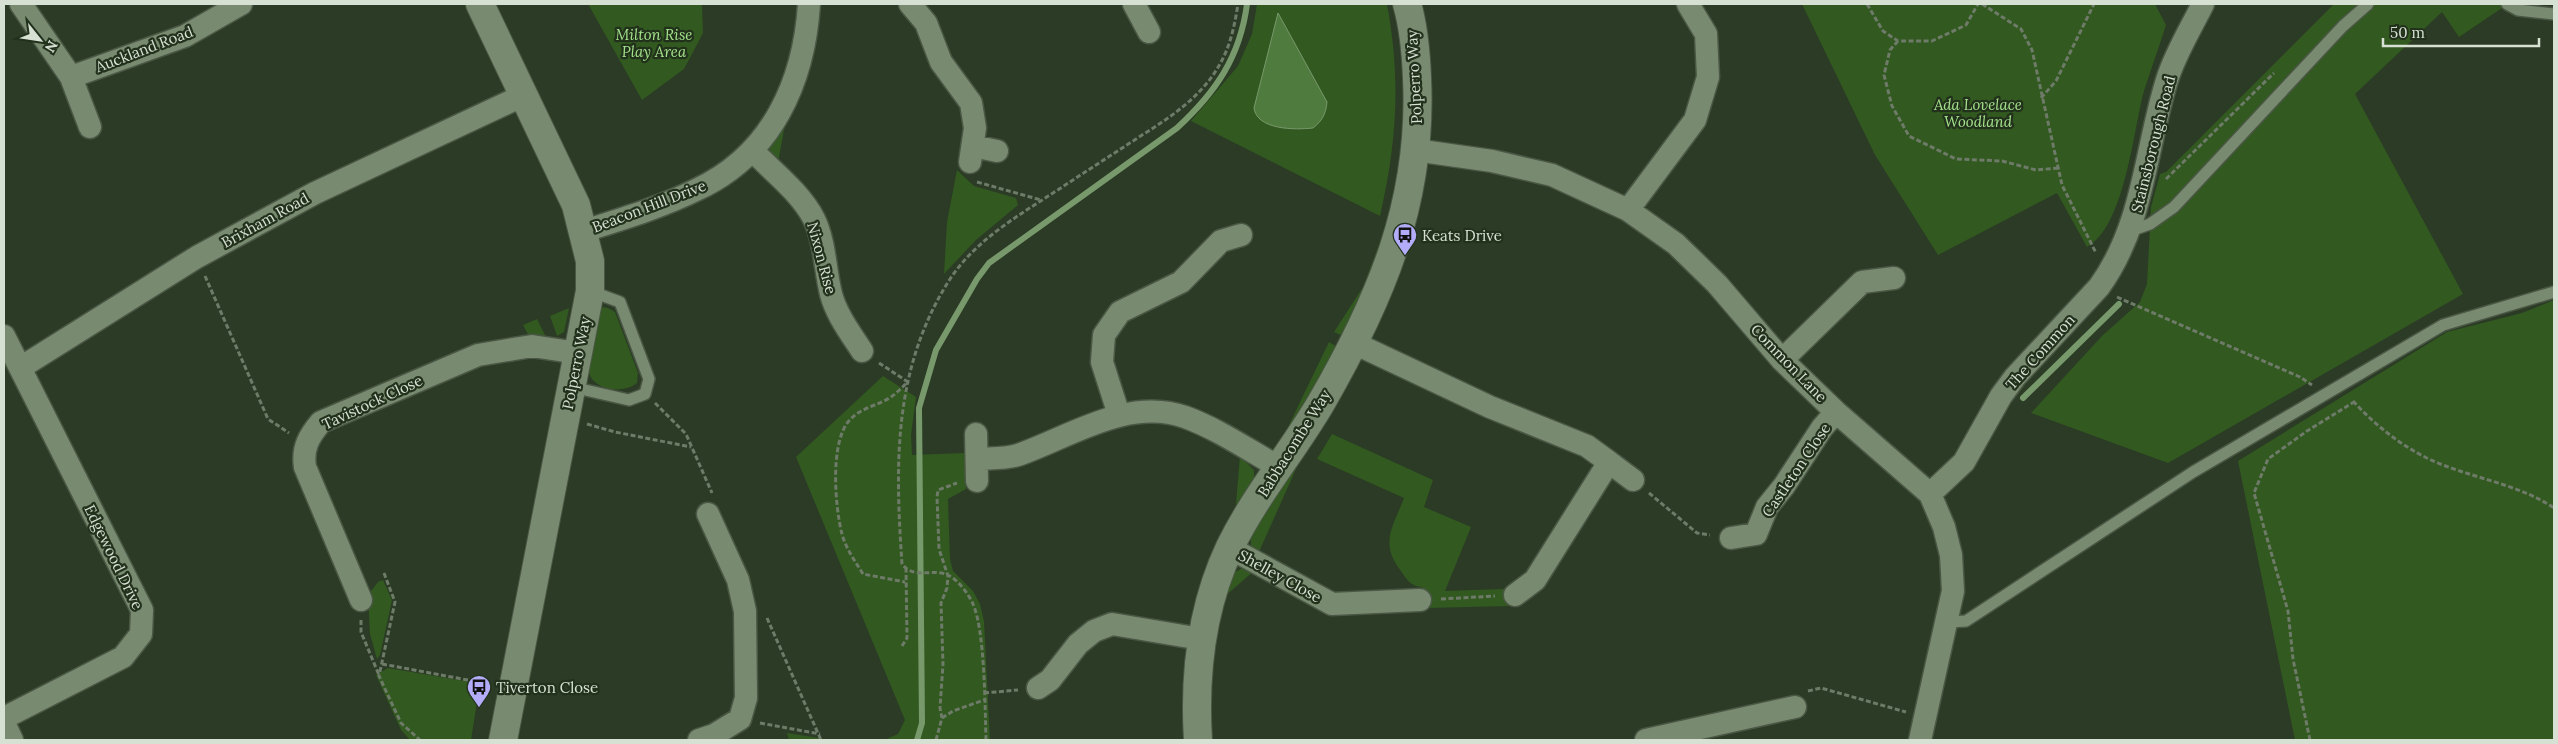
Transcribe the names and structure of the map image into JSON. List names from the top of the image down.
{
  "streets": {
    "street": [
      "Auckland Road",
      "Polperro Way",
      "Stainsborough Road",
      "Beacon Hill Drive",
      "Brixham Road",
      "Nixon Rise",
      "The Common",
      "Common Lane",
      "Tavistock Close",
      "Babbacombe Way",
      "Castleton Close",
      "Edgewood Drive",
      "Shelley Close"
    ]
  },
  "crossings": [
    ["Polperro Way", "Beacon Hill Drive"],
    ["Polperro Way", "Brixham Road"],
    ["Polperro Way", "Common Lane"],
    ["Polperro Way", "Tavistock Close"],
    ["Polperro Way", "Babbacombe Way"],
    ["Stainsborough Road", "The Common"],
    ["Beacon Hill Drive", "Nixon Rise"],
    ["Brixham Road", "Edgewood Drive"],
    ["The Common", "Common Lane"],
    ["Common Lane", "Babbacombe Way"],
    ["Common Lane", "Castleton Close"],
    ["Babbacombe Way", "Shelley Close"]
  ],
  "parks": ["Milton Rise Play Area", "Ada Lovelace Woodland"],
  "places": {
    "bus stop": ["Keats Drive", "Tiverton Close"]
  },
  "scale_bar": "50 m",
  "north": "bottom right"
}
